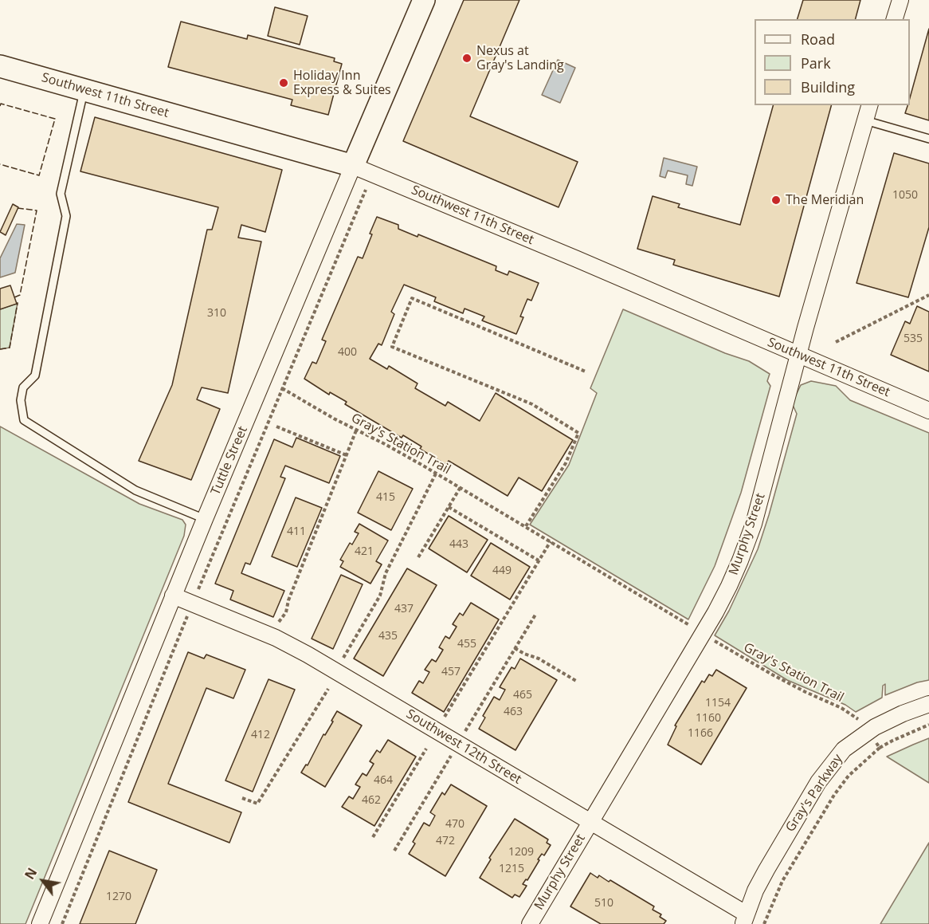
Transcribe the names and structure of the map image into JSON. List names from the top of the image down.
{
  "streets": {
    "street": [
      "Southwest 11th Street",
      "Tuttle Street",
      "Murphy Street",
      "Southwest 12th Street",
      "Gray's Parkway"
    ],
    "path": ["Gray's Station Trail"]
  },
  "crossings": [
    ["Southwest 11th Street", "Tuttle Street"],
    ["Southwest 11th Street", "Murphy Street"],
    ["Tuttle Street", "Southwest 12th Street"],
    ["Murphy Street", "Southwest 12th Street"],
    ["Southwest 12th Street", "Gray's Parkway"]
  ],
  "places": ["Nexus at Gray's Landing", "Holiday Inn Express & Suites", "The Meridian"],
  "house_numbers": [
    "1050",
    "310",
    "535",
    "400",
    "415",
    "411",
    "443",
    "421",
    "449",
    "437",
    "435",
    "455",
    "457",
    "465",
    "1154",
    "463",
    "1160",
    "1166",
    "412",
    "464",
    "462",
    "470",
    "472",
    "1209",
    "1215",
    "1270",
    "510"
  ],
  "legend": ["Road", "Park", "Building"],
  "north": "top left"
}
